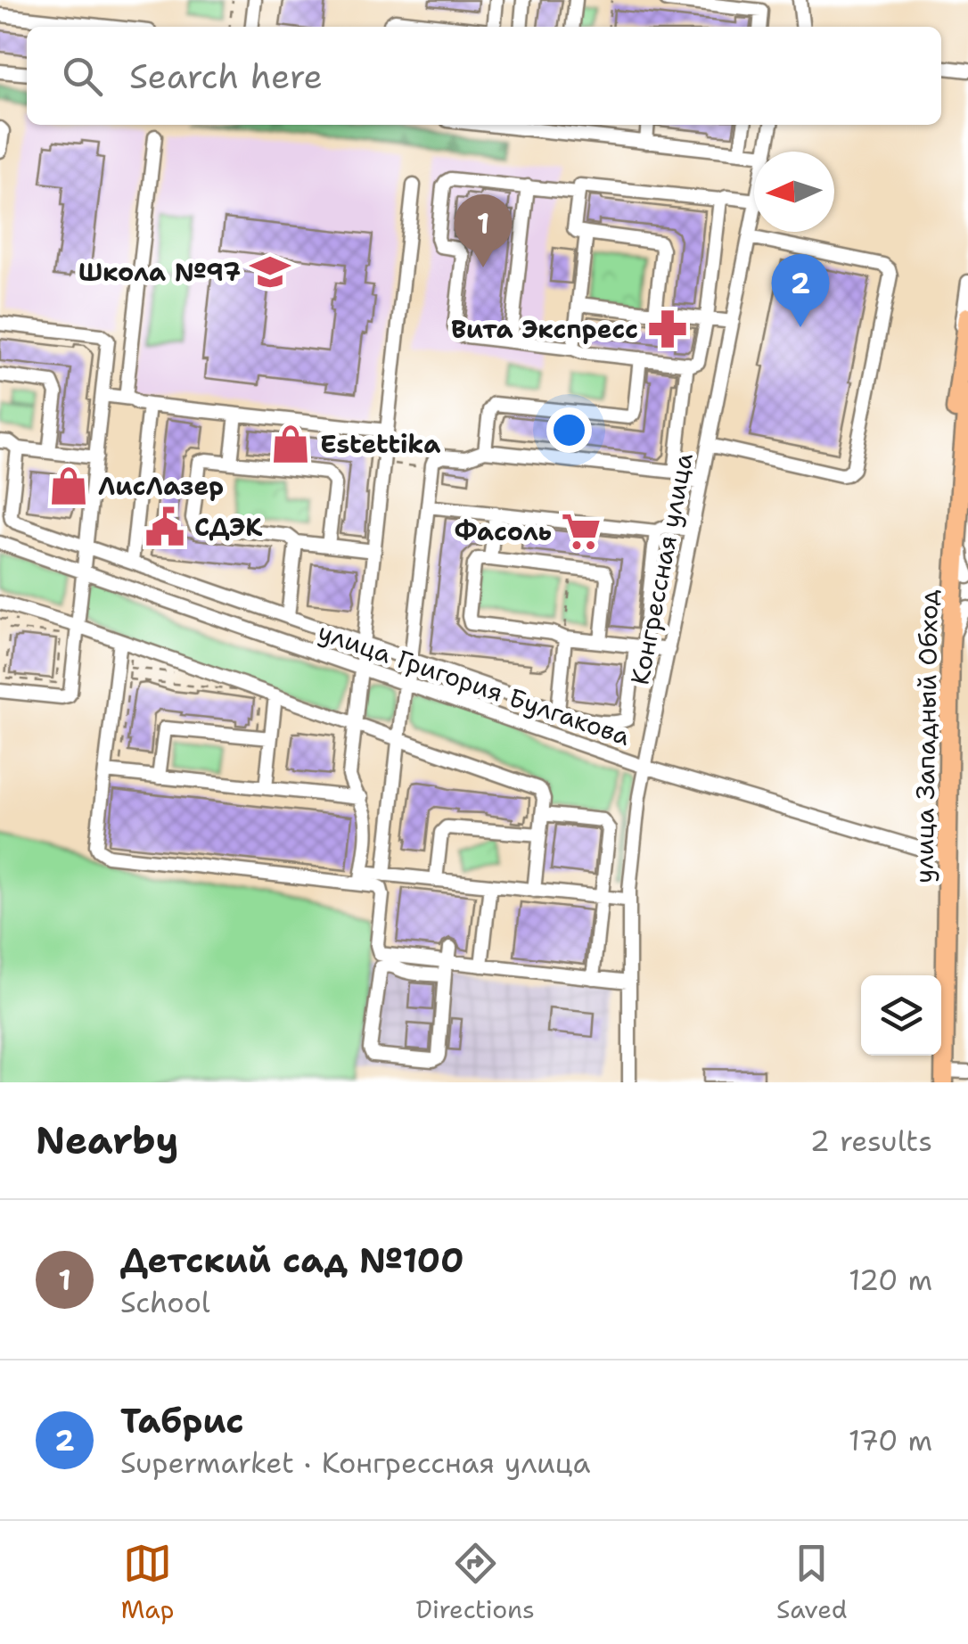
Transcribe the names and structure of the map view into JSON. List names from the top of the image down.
{
  "streets": {
    "highway": ["улица Западный Обход"],
    "street": ["Конгрессная улица", "улица Григория Булгакова"]
  },
  "crossings": [
    ["Конгрессная улица", "улица Григория Булгакова"],
    ["улица Григория Булгакова", "улица Западный Обход"]
  ],
  "places": {
    "school or university": ["Школа №97"],
    "pharmacy": ["Вита Экспресс"],
    "shop": ["Estettika", "ЛисЛазер"],
    "public building": ["СДЭК"],
    "supermarket": ["Фасоль"]
  },
  "north": "left",
  "page": {
    "search": "Search here",
    "pins": ["1", "2"],
    "heading": ["Nearby", "2 results"],
    "list": [
      {
        "mark": "1",
        "name": "Детский сад №100",
        "note": "School",
        "value": "120 m"
      },
      {
        "mark": "2",
        "name": "Табрис",
        "note": "Supermarket · Конгрессная улица",
        "value": "170 m"
      }
    ],
    "nav": ["Map", "Directions", "Saved"]
  }
}
